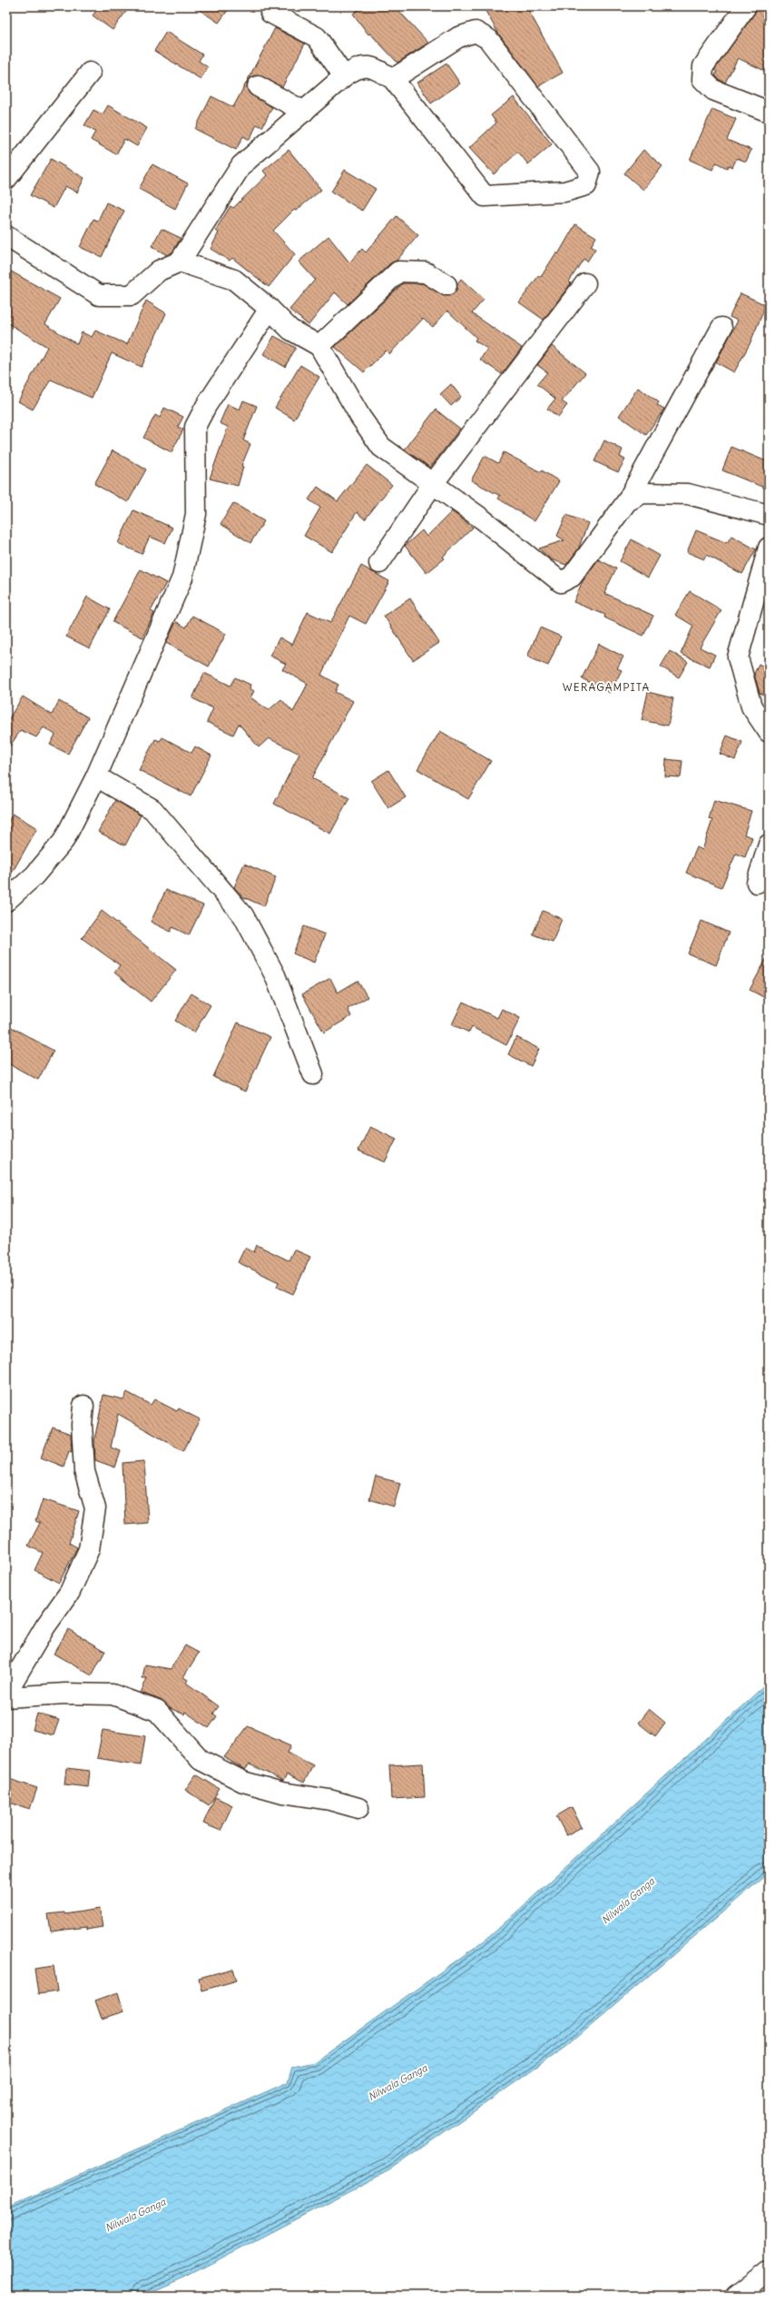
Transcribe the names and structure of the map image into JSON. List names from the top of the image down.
{
  "districts": ["WERAGAMPITA"],
  "water": ["Nilwala Ganga"]
}
